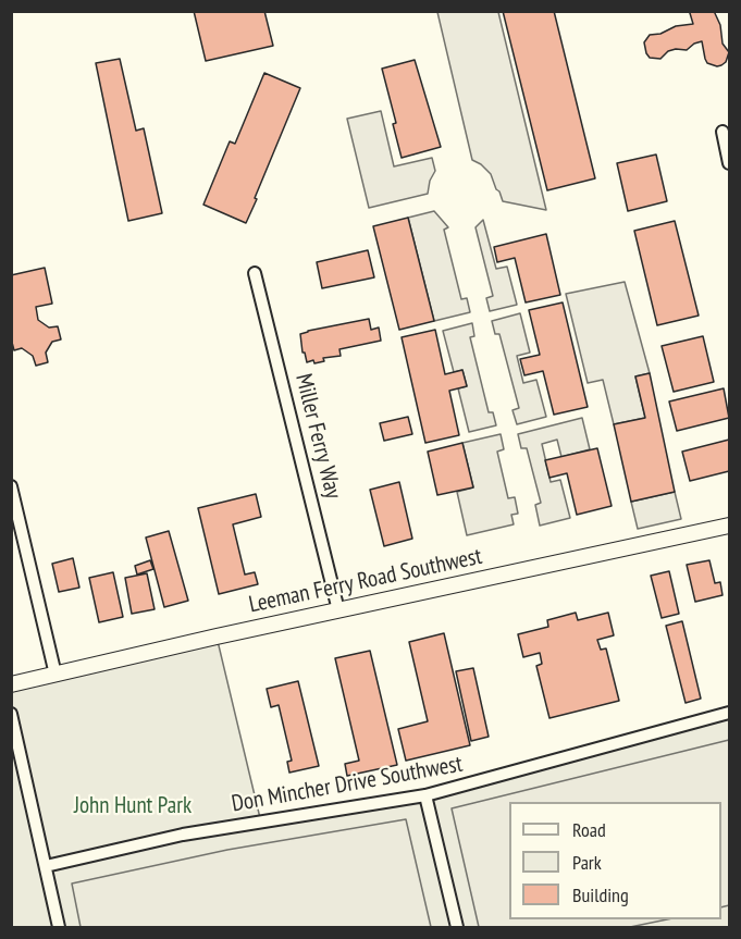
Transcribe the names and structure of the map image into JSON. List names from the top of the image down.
{
  "streets": {
    "street": ["Miller Ferry Way", "Leeman Ferry Road Southwest", "Don Mincher Drive Southwest"]
  },
  "crossings": [
    ["Miller Ferry Way", "Leeman Ferry Road Southwest"]
  ],
  "parks": ["John Hunt Park"],
  "legend": ["Road", "Park", "Building"]
}
